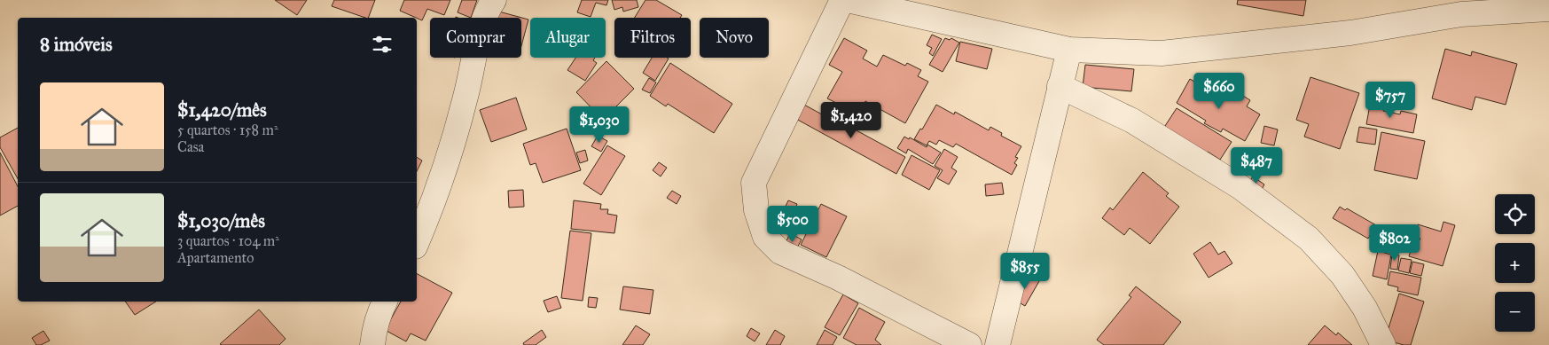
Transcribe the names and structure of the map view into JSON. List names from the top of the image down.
{
  "page": {
    "chip": [
      "Comprar",
      "Alugar",
      "Filtros",
      "Novo"
    ],
    "heading": "8 imóveis",
    "list": [
      {
        "name": "$1,420/mês",
        "note": "5 quartos · 158 m² · Casa"
      },
      {
        "name": "$1,030/mês",
        "note": "3 quartos · 104 m² · Apartamento"
      }
    ],
    "price": [
      "$660",
      "$757",
      "$1,420",
      "$1,030",
      "$487",
      "$500",
      "$802",
      "$855"
    ],
    "map_buttons": ["+", "−"]
  }
}
